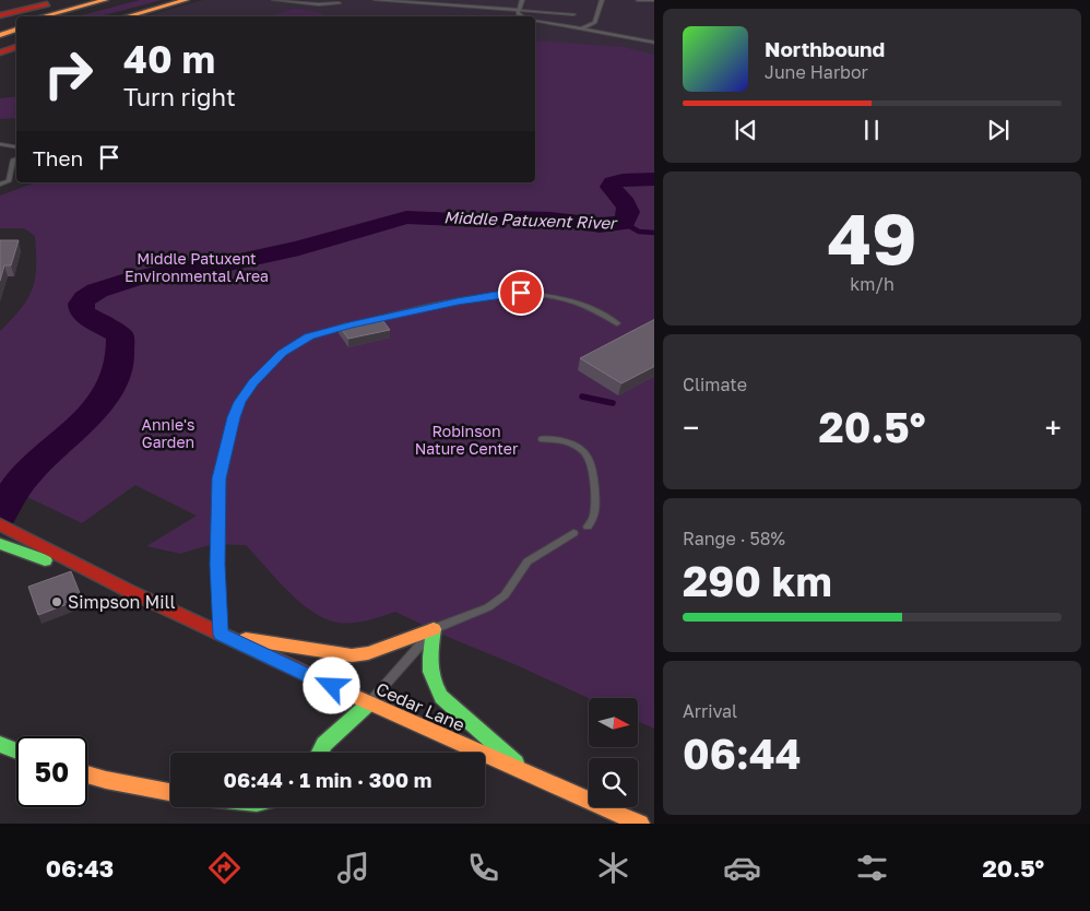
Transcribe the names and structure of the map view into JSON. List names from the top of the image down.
{
  "streets": {
    "main road": ["Cedar Lane"]
  },
  "water": ["Middle Patuxent River"],
  "parks": ["Middle Patuxent Environmental Area", "Annie's Garden", "Robinson Nature Center"],
  "places": ["Simpson Mill"],
  "north": "right",
  "page": {
    "turn": ["40 m", "Turn right"],
    "song": ["Northbound", "June Harbor"],
    "then": "Then",
    "tile": [
      ["49", "km/h"],
      "Climate",
      ["Range · 58%", "290 km"],
      ["Arrival", "06:44"]
    ],
    "heat": ["−", "20.5°", "+"],
    "limit": "50",
    "trip": "06:44 · 1 min · 300 m",
    "tabs": ["06:43", "20.5°"]
  }
}
